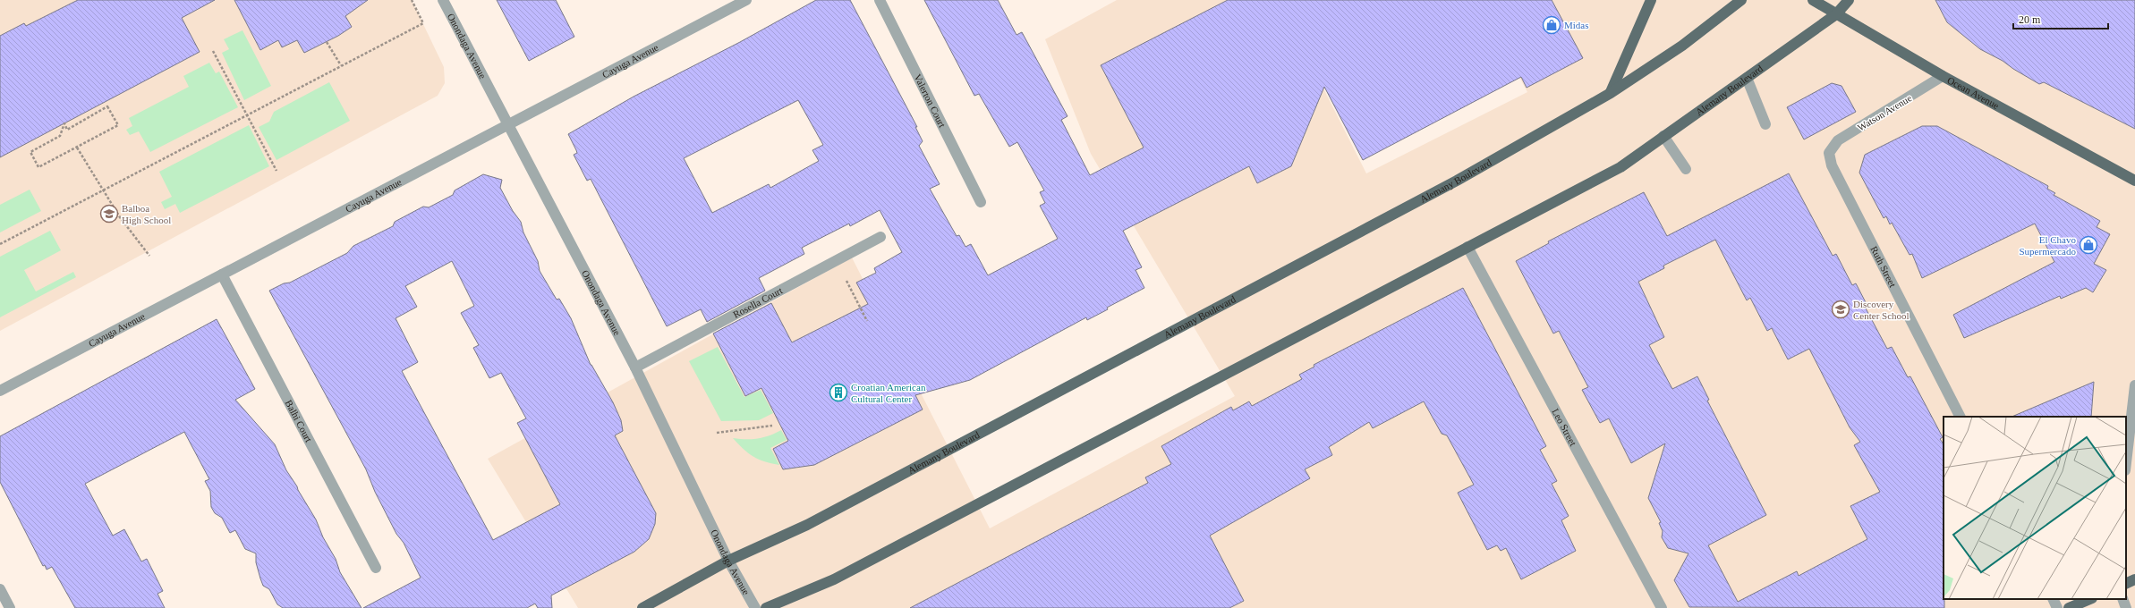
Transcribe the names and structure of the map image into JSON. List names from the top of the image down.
{
  "streets": {
    "main road": ["Alemany Boulevard", "Ocean Avenue"],
    "street": [
      "Onondaga Avenue",
      "Cayuga Avenue",
      "Valerton Court",
      "Watson Avenue",
      "Ruth Street",
      "Rosella Court",
      "Balhi Court",
      "Leo Street"
    ]
  },
  "crossings": [
    ["Onondaga Avenue", "Cayuga Avenue"],
    ["Onondaga Avenue", "Alemany Boulevard"],
    ["Onondaga Avenue", "Rosella Court"],
    ["Cayuga Avenue", "Balhi Court"],
    ["Alemany Boulevard", "Ocean Avenue"],
    ["Alemany Boulevard", "Leo Street"],
    ["Ocean Avenue", "Watson Avenue"],
    ["Watson Avenue", "Ruth Street"]
  ],
  "places": {
    "shop": ["Midas", "El Chavo Supermercado"],
    "school or university": ["Balboa High School", "Discovery Center School"],
    "building": ["Croatian American Cultural Center"]
  },
  "scale_bar": "20 m"
}
